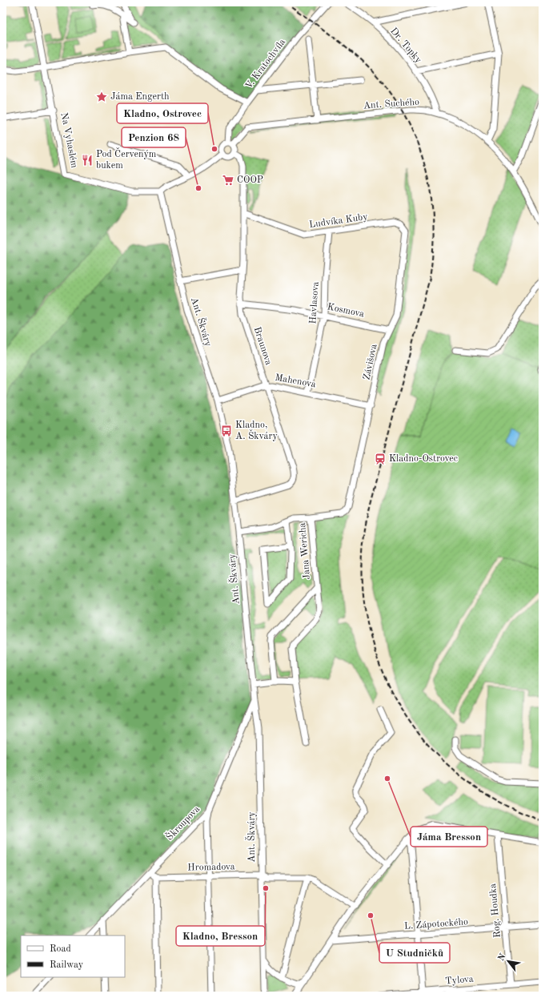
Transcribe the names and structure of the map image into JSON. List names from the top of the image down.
{
  "streets": {
    "street": [
      "Dr. Topky",
      "V. Kratochvíla",
      "Ant. Suchého",
      "Na Vyhaslém",
      "Ludvíka Kuby",
      "Havlasova",
      "Kosmova",
      "Ant. Škváry",
      "Braunova",
      "Závišova",
      "Mahenova",
      "Jana Wericha",
      "Škroupova",
      "Hromadova",
      "Rog. Houdka",
      "L. Zápotockého",
      "Tylova"
    ]
  },
  "crossings": [
    ["Dr. Topky", "Ant. Suchého"],
    ["V. Kratochvíla", "Ant. Suchého"],
    ["V. Kratochvíla", "Braunova"],
    ["Ant. Suchého", "Braunova"],
    ["Na Vyhaslém", "Ant. Škváry"],
    ["Ludvíka Kuby", "Havlasova"],
    ["Ludvíka Kuby", "Braunova"],
    ["Ludvíka Kuby", "Závišova"],
    ["Havlasova", "Kosmova"],
    ["Havlasova", "Mahenova"],
    ["Kosmova", "Braunova"],
    ["Kosmova", "Závišova"],
    ["Ant. Škváry", "Braunova"],
    ["Ant. Škváry", "Mahenova"],
    ["Ant. Škváry", "Jana Wericha"],
    ["Ant. Škváry", "Škroupova"],
    ["Ant. Škváry", "Hromadova"],
    ["Braunova", "Mahenova"],
    ["Závišova", "Mahenova"],
    ["Závišova", "Jana Wericha"],
    ["Rog. Houdka", "L. Zápotockého"],
    ["Rog. Houdka", "Tylova"]
  ],
  "places": {
    "place": ["Jáma Engerth"],
    "other": [
      "Kladno, Ostrovec",
      "Penzion 68",
      "Jáma Bresson",
      "Kladno, Bresson",
      "U Studničků"
    ],
    "restaurant": ["Pod Červeným bukem"],
    "supermarket": ["COOP"],
    "bus stop": ["Kladno, A. Škváry"],
    "station": ["Kladno-Ostrovec"]
  },
  "legend": ["Road", "Railway"],
  "north": "top left"
}
